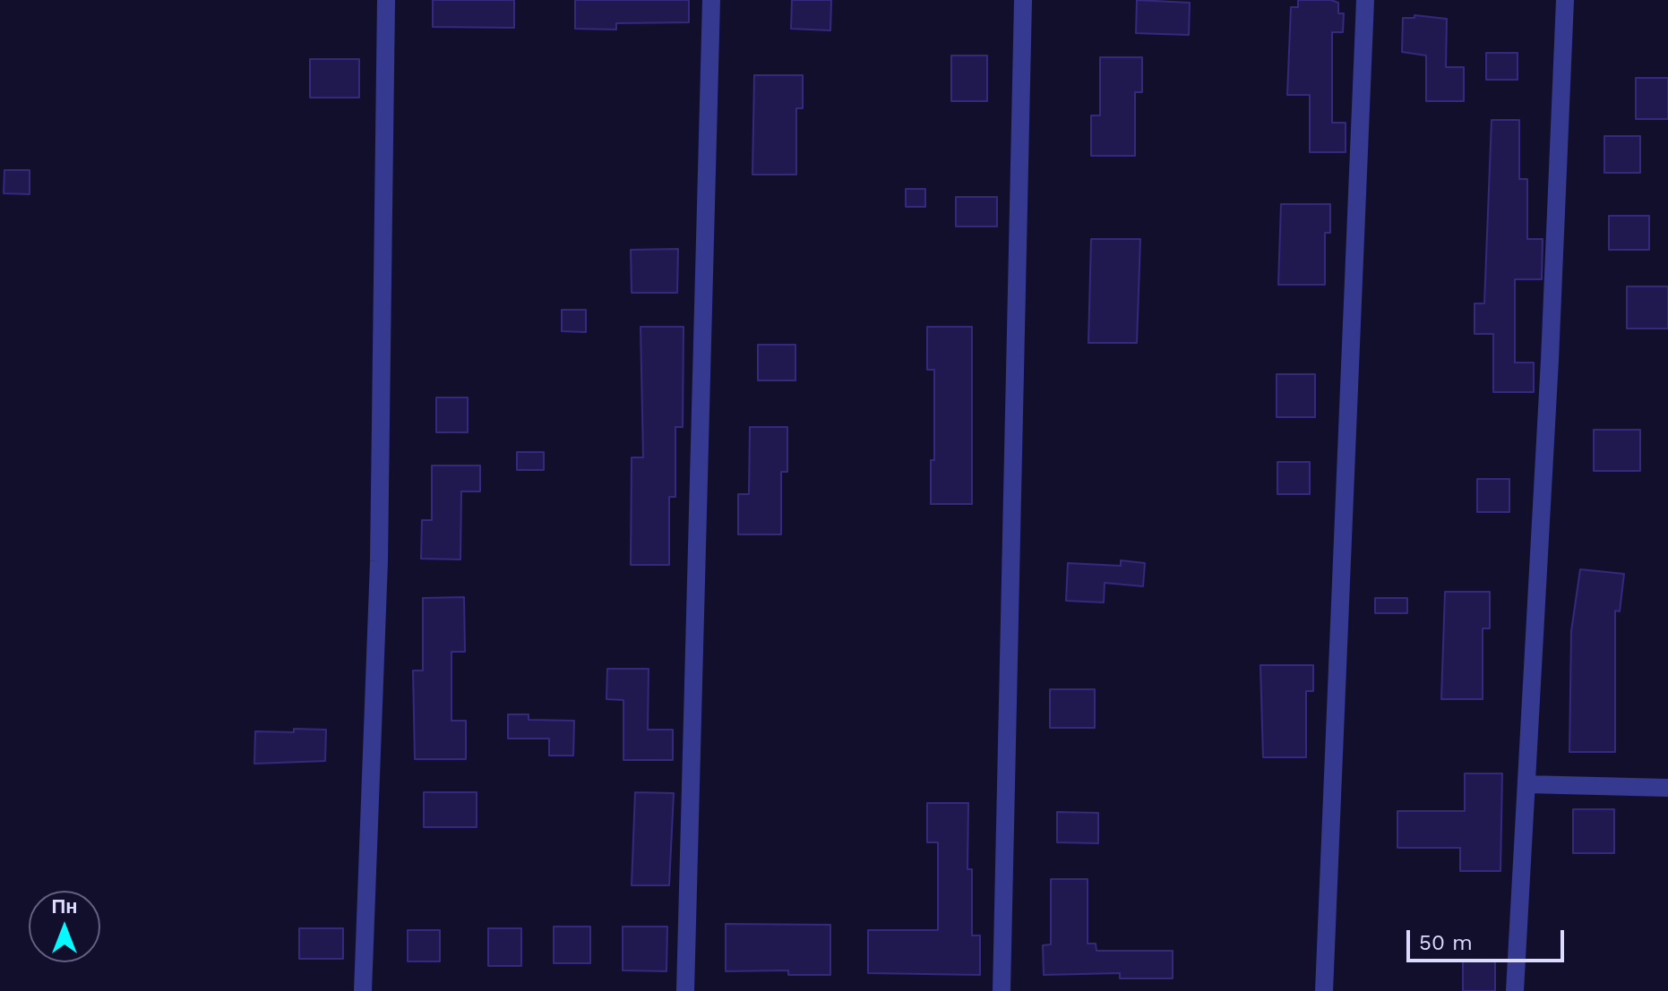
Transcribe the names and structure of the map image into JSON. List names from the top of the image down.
{
  "scale_bar": "50 m",
  "north": "top"
}
